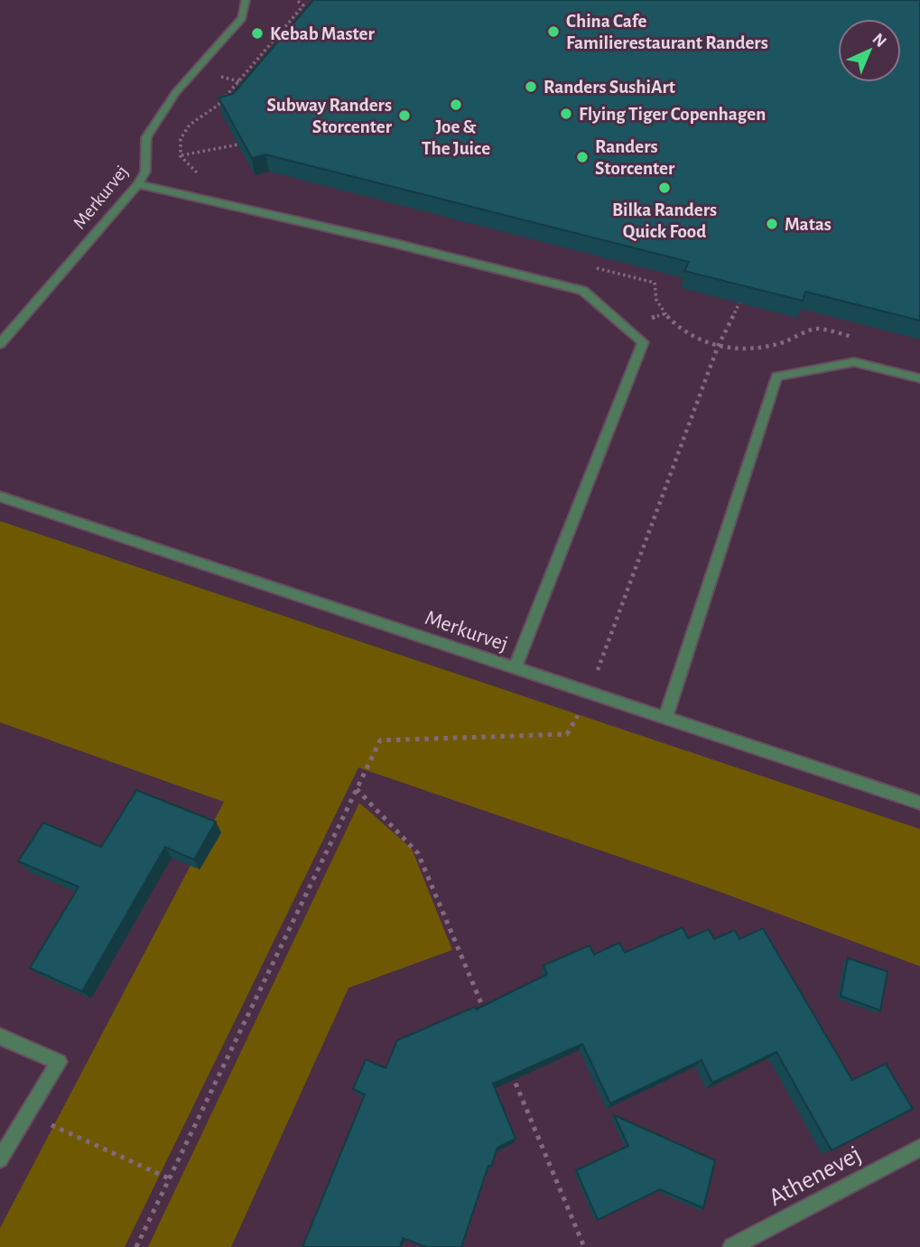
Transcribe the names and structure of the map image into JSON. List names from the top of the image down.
{
  "streets": {
    "street": ["Merkurvej", "Athenevej"]
  },
  "places": [
    "China Cafe Familierestaurant Randers",
    "Kebab Master",
    "Randers SushiArt",
    "Joe & The Juice",
    "Flying Tiger Copenhagen",
    "Subway Randers Storcenter",
    "Randers Storcenter",
    "Bilka Randers Quick Food",
    "Matas"
  ],
  "north": "top right"
}
